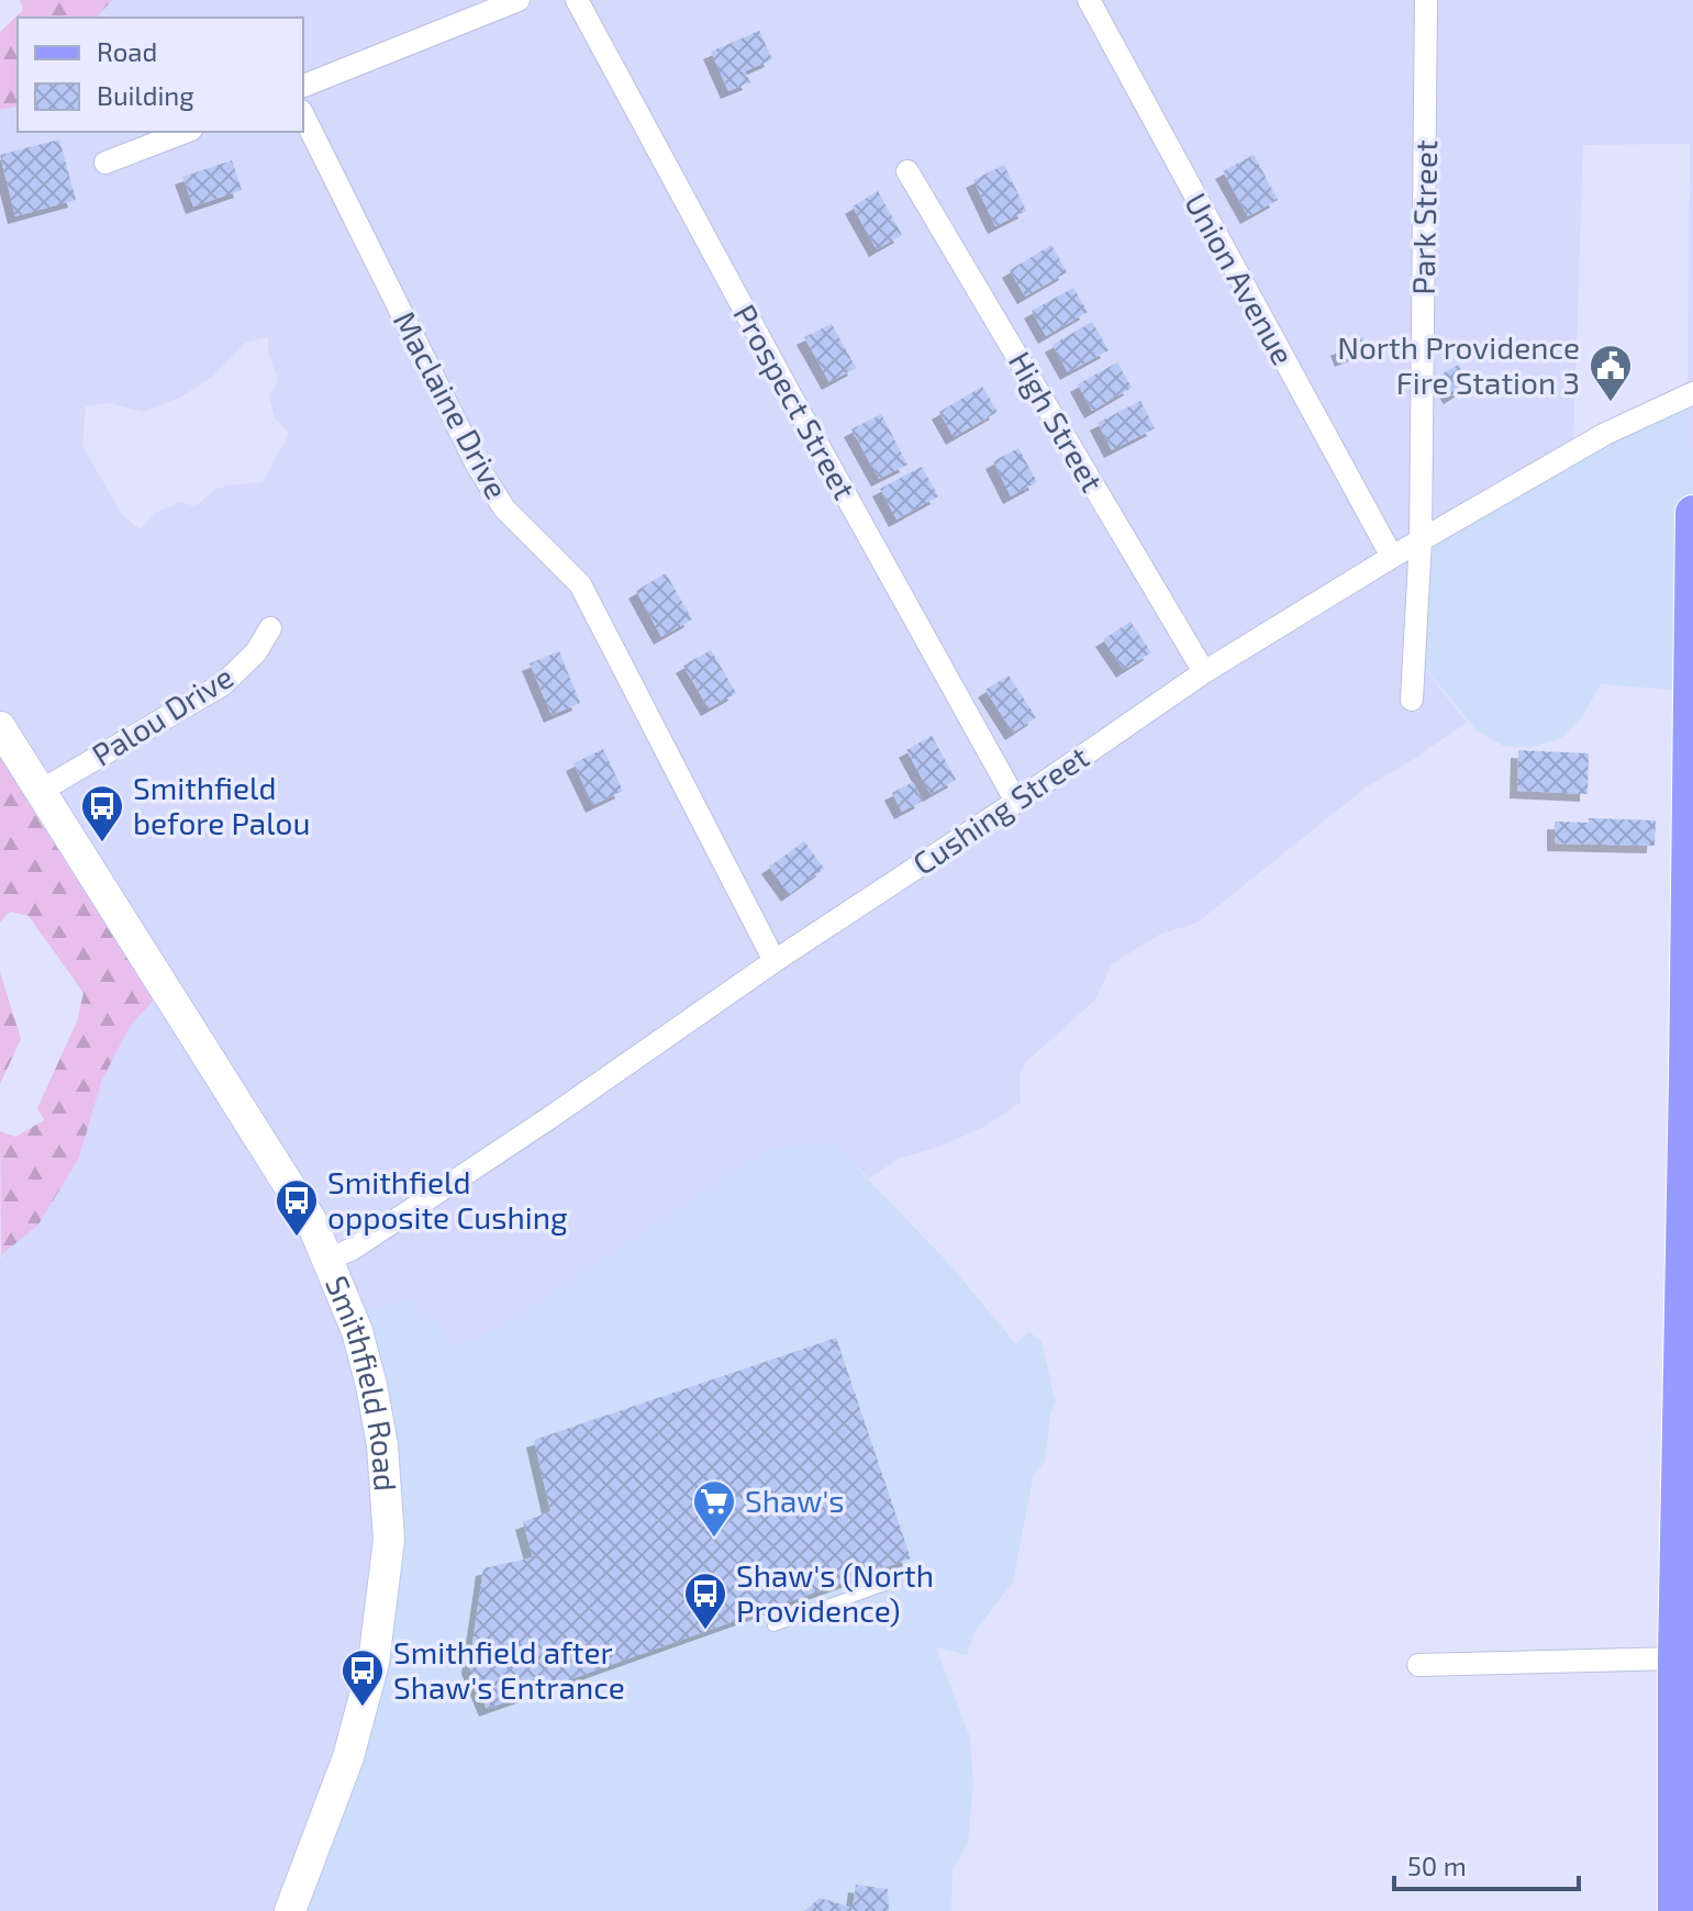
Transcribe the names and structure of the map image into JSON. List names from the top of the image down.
{
  "streets": {
    "main road": ["Smithfield Road"],
    "street": [
      "Park Street",
      "Union Avenue",
      "Prospect Street",
      "Maclaine Drive",
      "High Street",
      "Palou Drive",
      "Cushing Street"
    ]
  },
  "crossings": [
    ["Park Street", "Cushing Street"],
    ["Union Avenue", "Cushing Street"],
    ["Prospect Street", "Cushing Street"],
    ["Maclaine Drive", "Cushing Street"],
    ["High Street", "Cushing Street"],
    ["Palou Drive", "Smithfield Road"],
    ["Cushing Street", "Smithfield Road"]
  ],
  "places": {
    "public building": ["North Providence Fire Station 3"],
    "bus stop": [
      "Smithfield before Palou",
      "Smithfield opposite Cushing",
      "Shaw's (North Providence)",
      "Smithfield after Shaw's Entrance"
    ],
    "supermarket": ["Shaw's"]
  },
  "legend": ["Road", "Building"],
  "scale_bar": "50 m"
}
